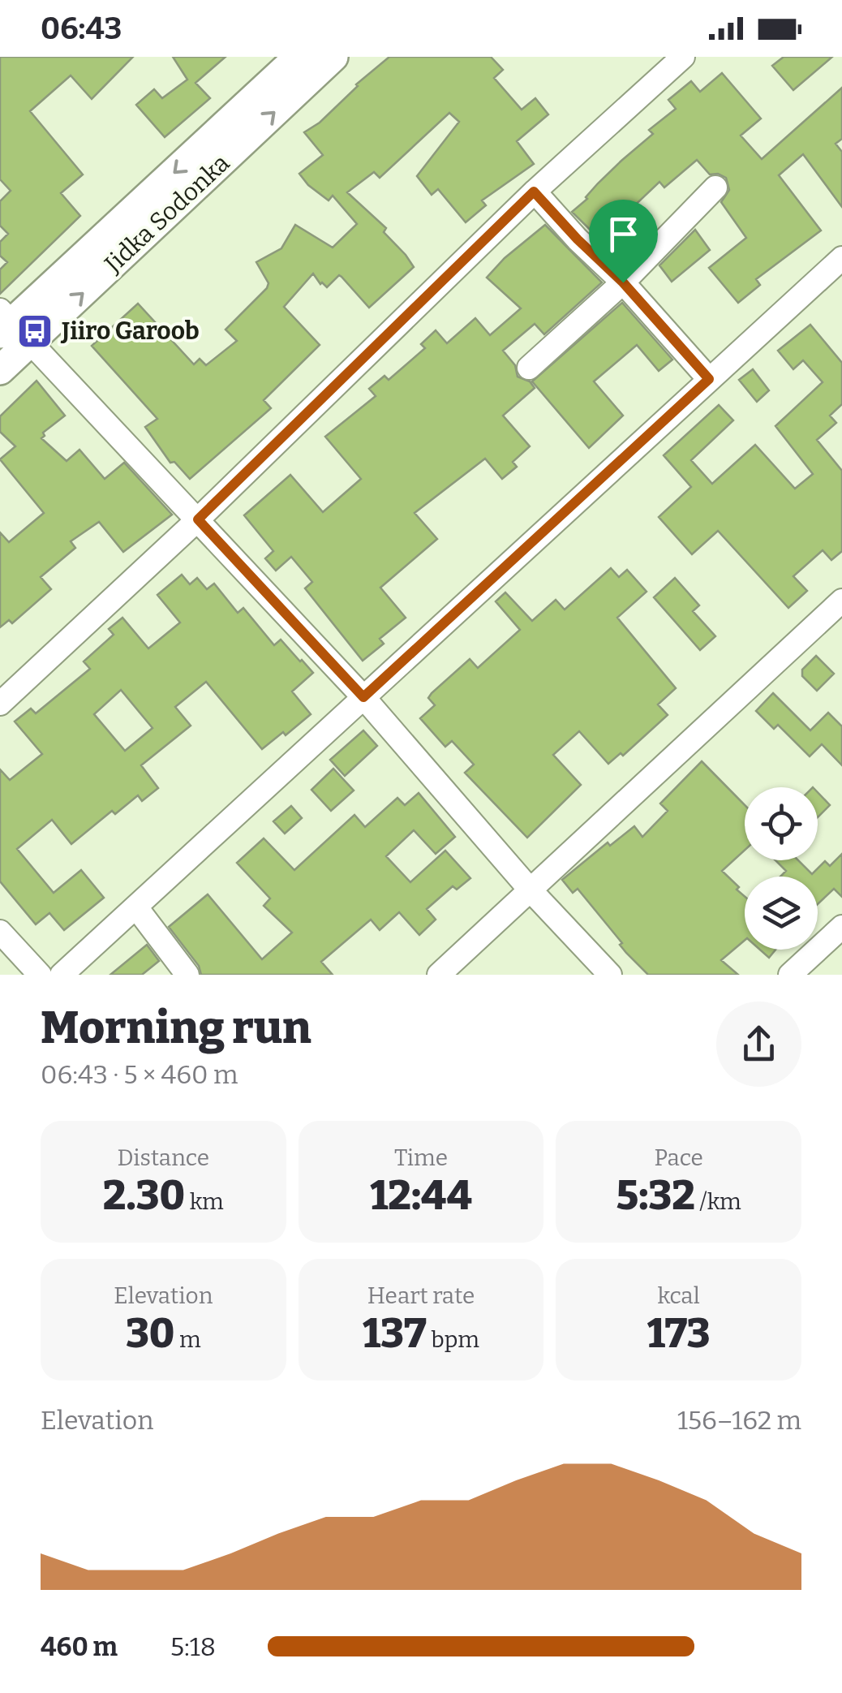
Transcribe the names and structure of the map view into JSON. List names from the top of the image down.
{
  "streets": {
    "main road": ["Jidka Sodonka"]
  },
  "places": {
    "bus stop": ["Jiiro Garoob"]
  },
  "page": {
    "status": "06:43",
    "heading": ["Morning run", "06:43 · 5 × 460 m"],
    "stats": [
      ["Distance", "2.30 km"],
      ["Time", "12:44"],
      ["Pace", "5:32 /km"],
      ["Elevation", "30 m"],
      ["Heart rate", "137 bpm"],
      ["kcal", "173"]
    ],
    "chart": ["Elevation", "156–162 m"],
    "list": [
      {
        "name": "460 m",
        "note": "5:18"
      }
    ]
  }
}
